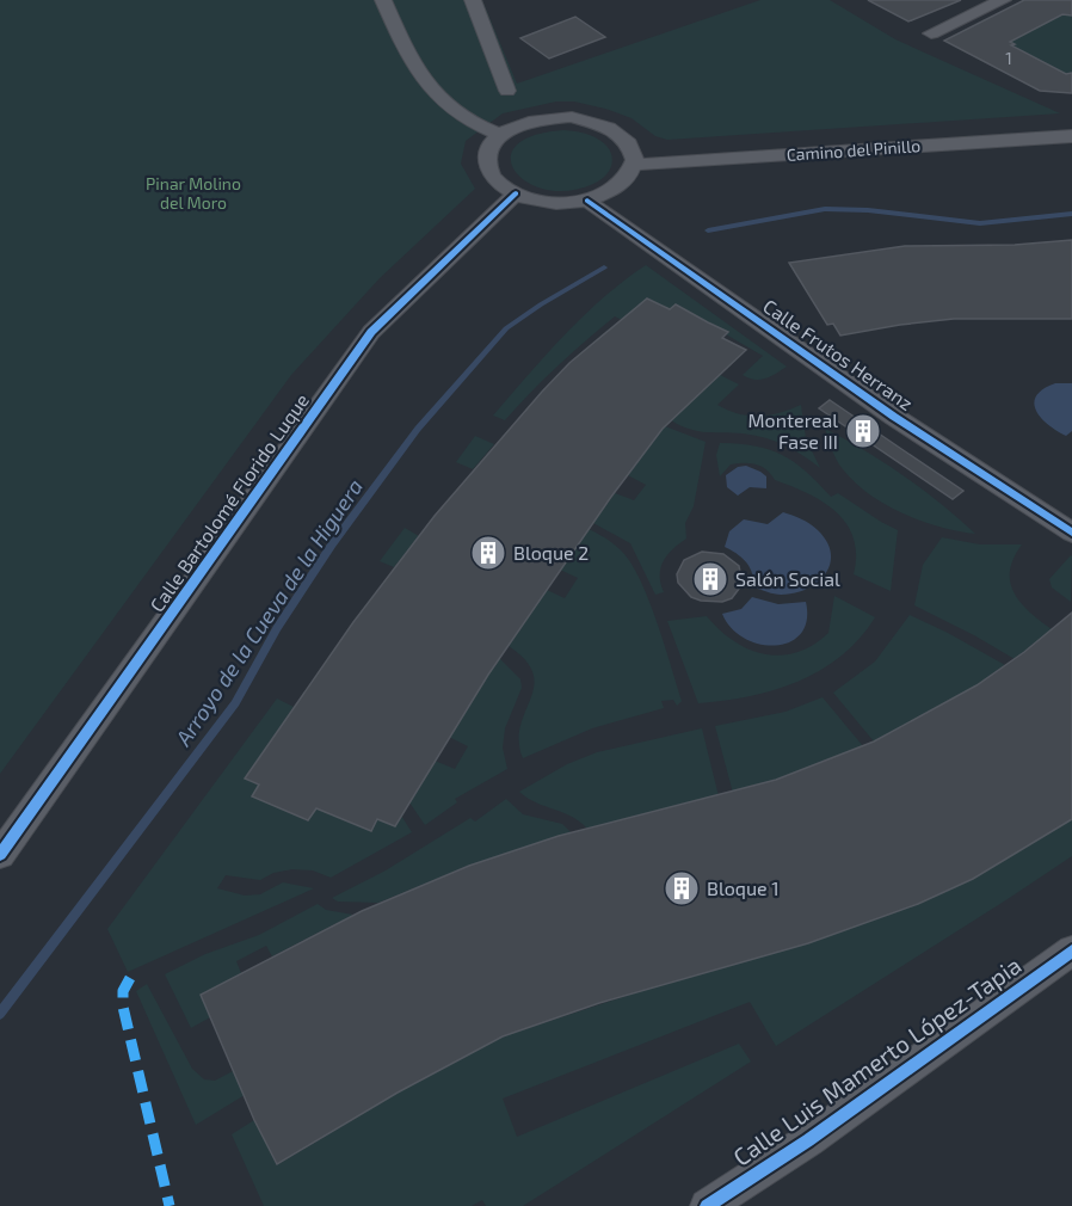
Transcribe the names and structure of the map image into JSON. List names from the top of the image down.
{
  "streets": {
    "street": [
      "Camino del Pinillo",
      "Calle Frutos Herranz",
      "Calle Bartolomé Florido Luque",
      "Calle Luis Mamerto López-Tapia"
    ]
  },
  "crossings": [
    ["Camino del Pinillo", "Calle Frutos Herranz"],
    ["Camino del Pinillo", "Calle Bartolomé Florido Luque"],
    ["Calle Frutos Herranz", "Calle Bartolomé Florido Luque"]
  ],
  "water": ["Arroyo de la Cueva de la Higuera"],
  "parks": ["Pinar Molino del Moro"],
  "places": {
    "building": [
      "Montereal Fase III",
      "Bloque 2",
      "Salón Social",
      "Bloque 1"
    ]
  },
  "house_numbers": ["1"]
}
